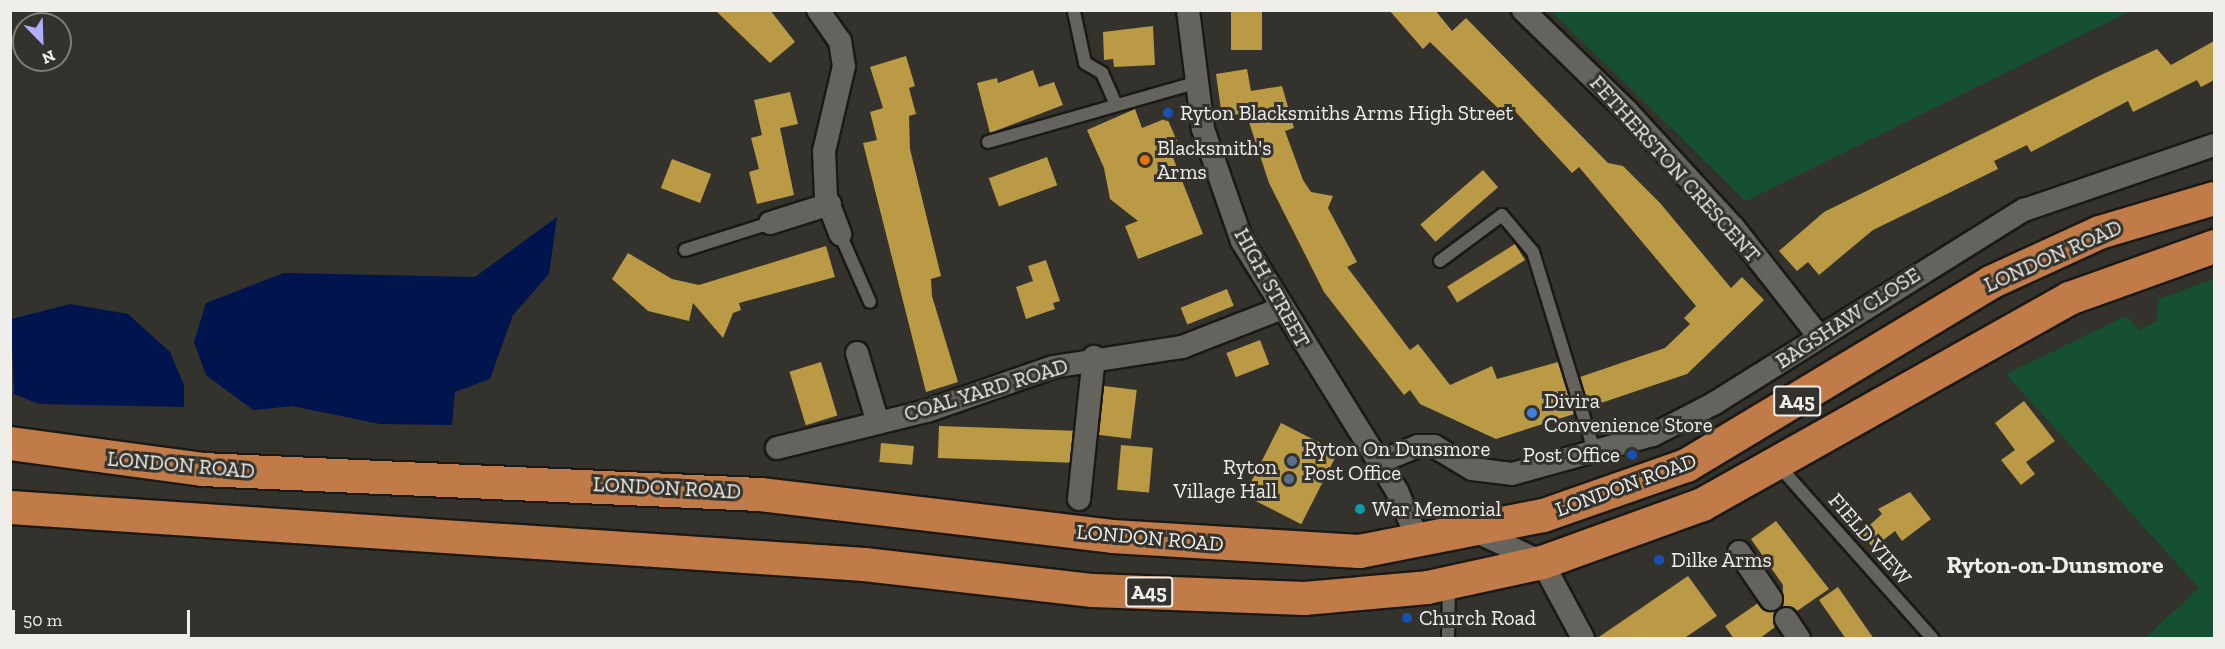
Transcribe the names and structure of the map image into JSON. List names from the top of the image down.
{
  "streets": {
    "highway": ["LONDON ROAD", "A45"],
    "street": [
      "FETHERSTON CRESCENT",
      "HIGH STREET",
      "BAGSHAW CLOSE",
      "COAL YARD ROAD"
    ],
    "lane": ["FIELD VIEW"]
  },
  "crossings": [
    ["FETHERSTON CRESCENT", "BAGSHAW CLOSE"],
    ["LONDON ROAD", "HIGH STREET"],
    ["LONDON ROAD", "FIELD VIEW"],
    ["HIGH STREET", "BAGSHAW CLOSE"],
    ["HIGH STREET", "COAL YARD ROAD"]
  ],
  "districts": ["Ryton-on-Dunsmore"],
  "places": [
    "Ryton Blacksmiths Arms High Street",
    "Blacksmith's Arms",
    "Divira Convenience Store",
    "Post Office",
    "Ryton On Dunsmore Post Office",
    "Ryton Village Hall",
    "War Memorial",
    "Dilke Arms",
    "Church Road"
  ],
  "scale_bar": "50 m",
  "north": "bottom right"
}
